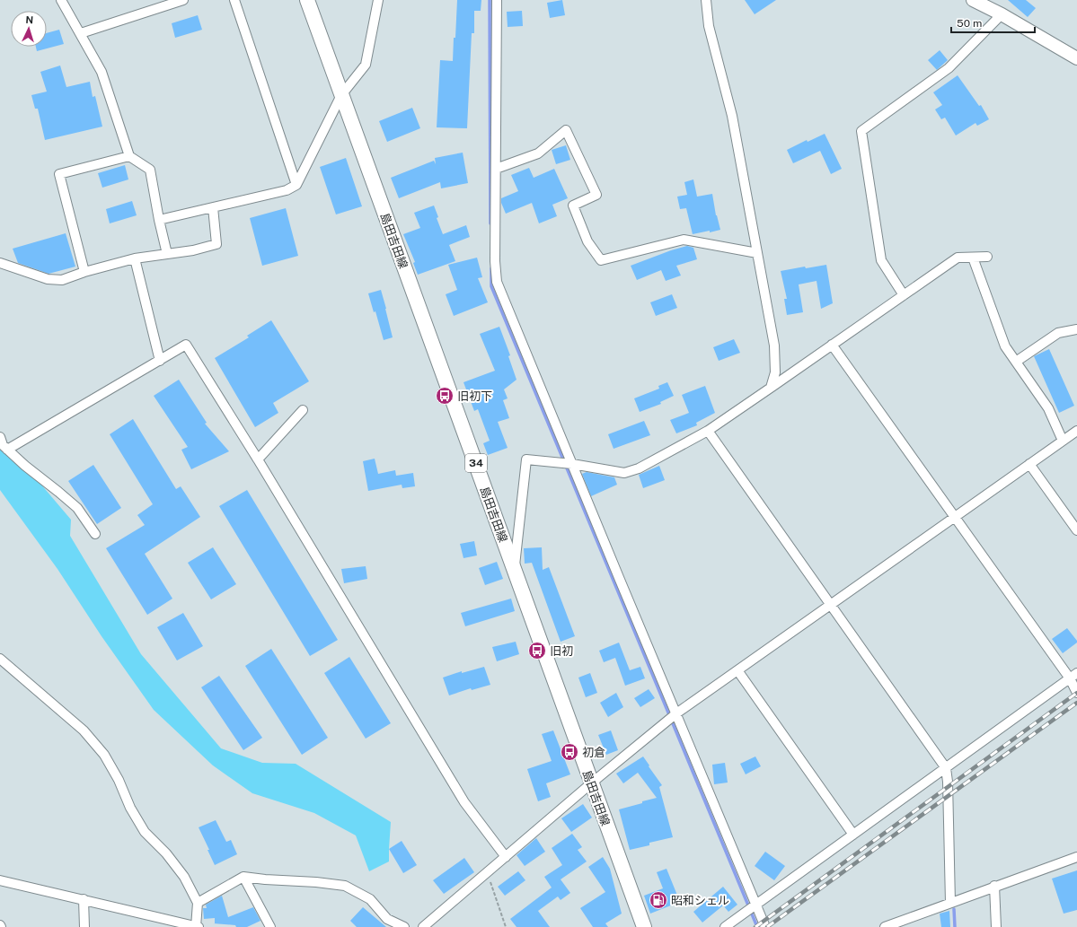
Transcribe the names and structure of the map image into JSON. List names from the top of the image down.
{
  "streets": {
    "main road": ["島田吉田線", "34"]
  },
  "places": {
    "bus stop": ["旧初下", "旧初", "初倉"],
    "fuel station": ["昭和シェル"]
  },
  "scale_bar": "50 m",
  "north": "top"
}
